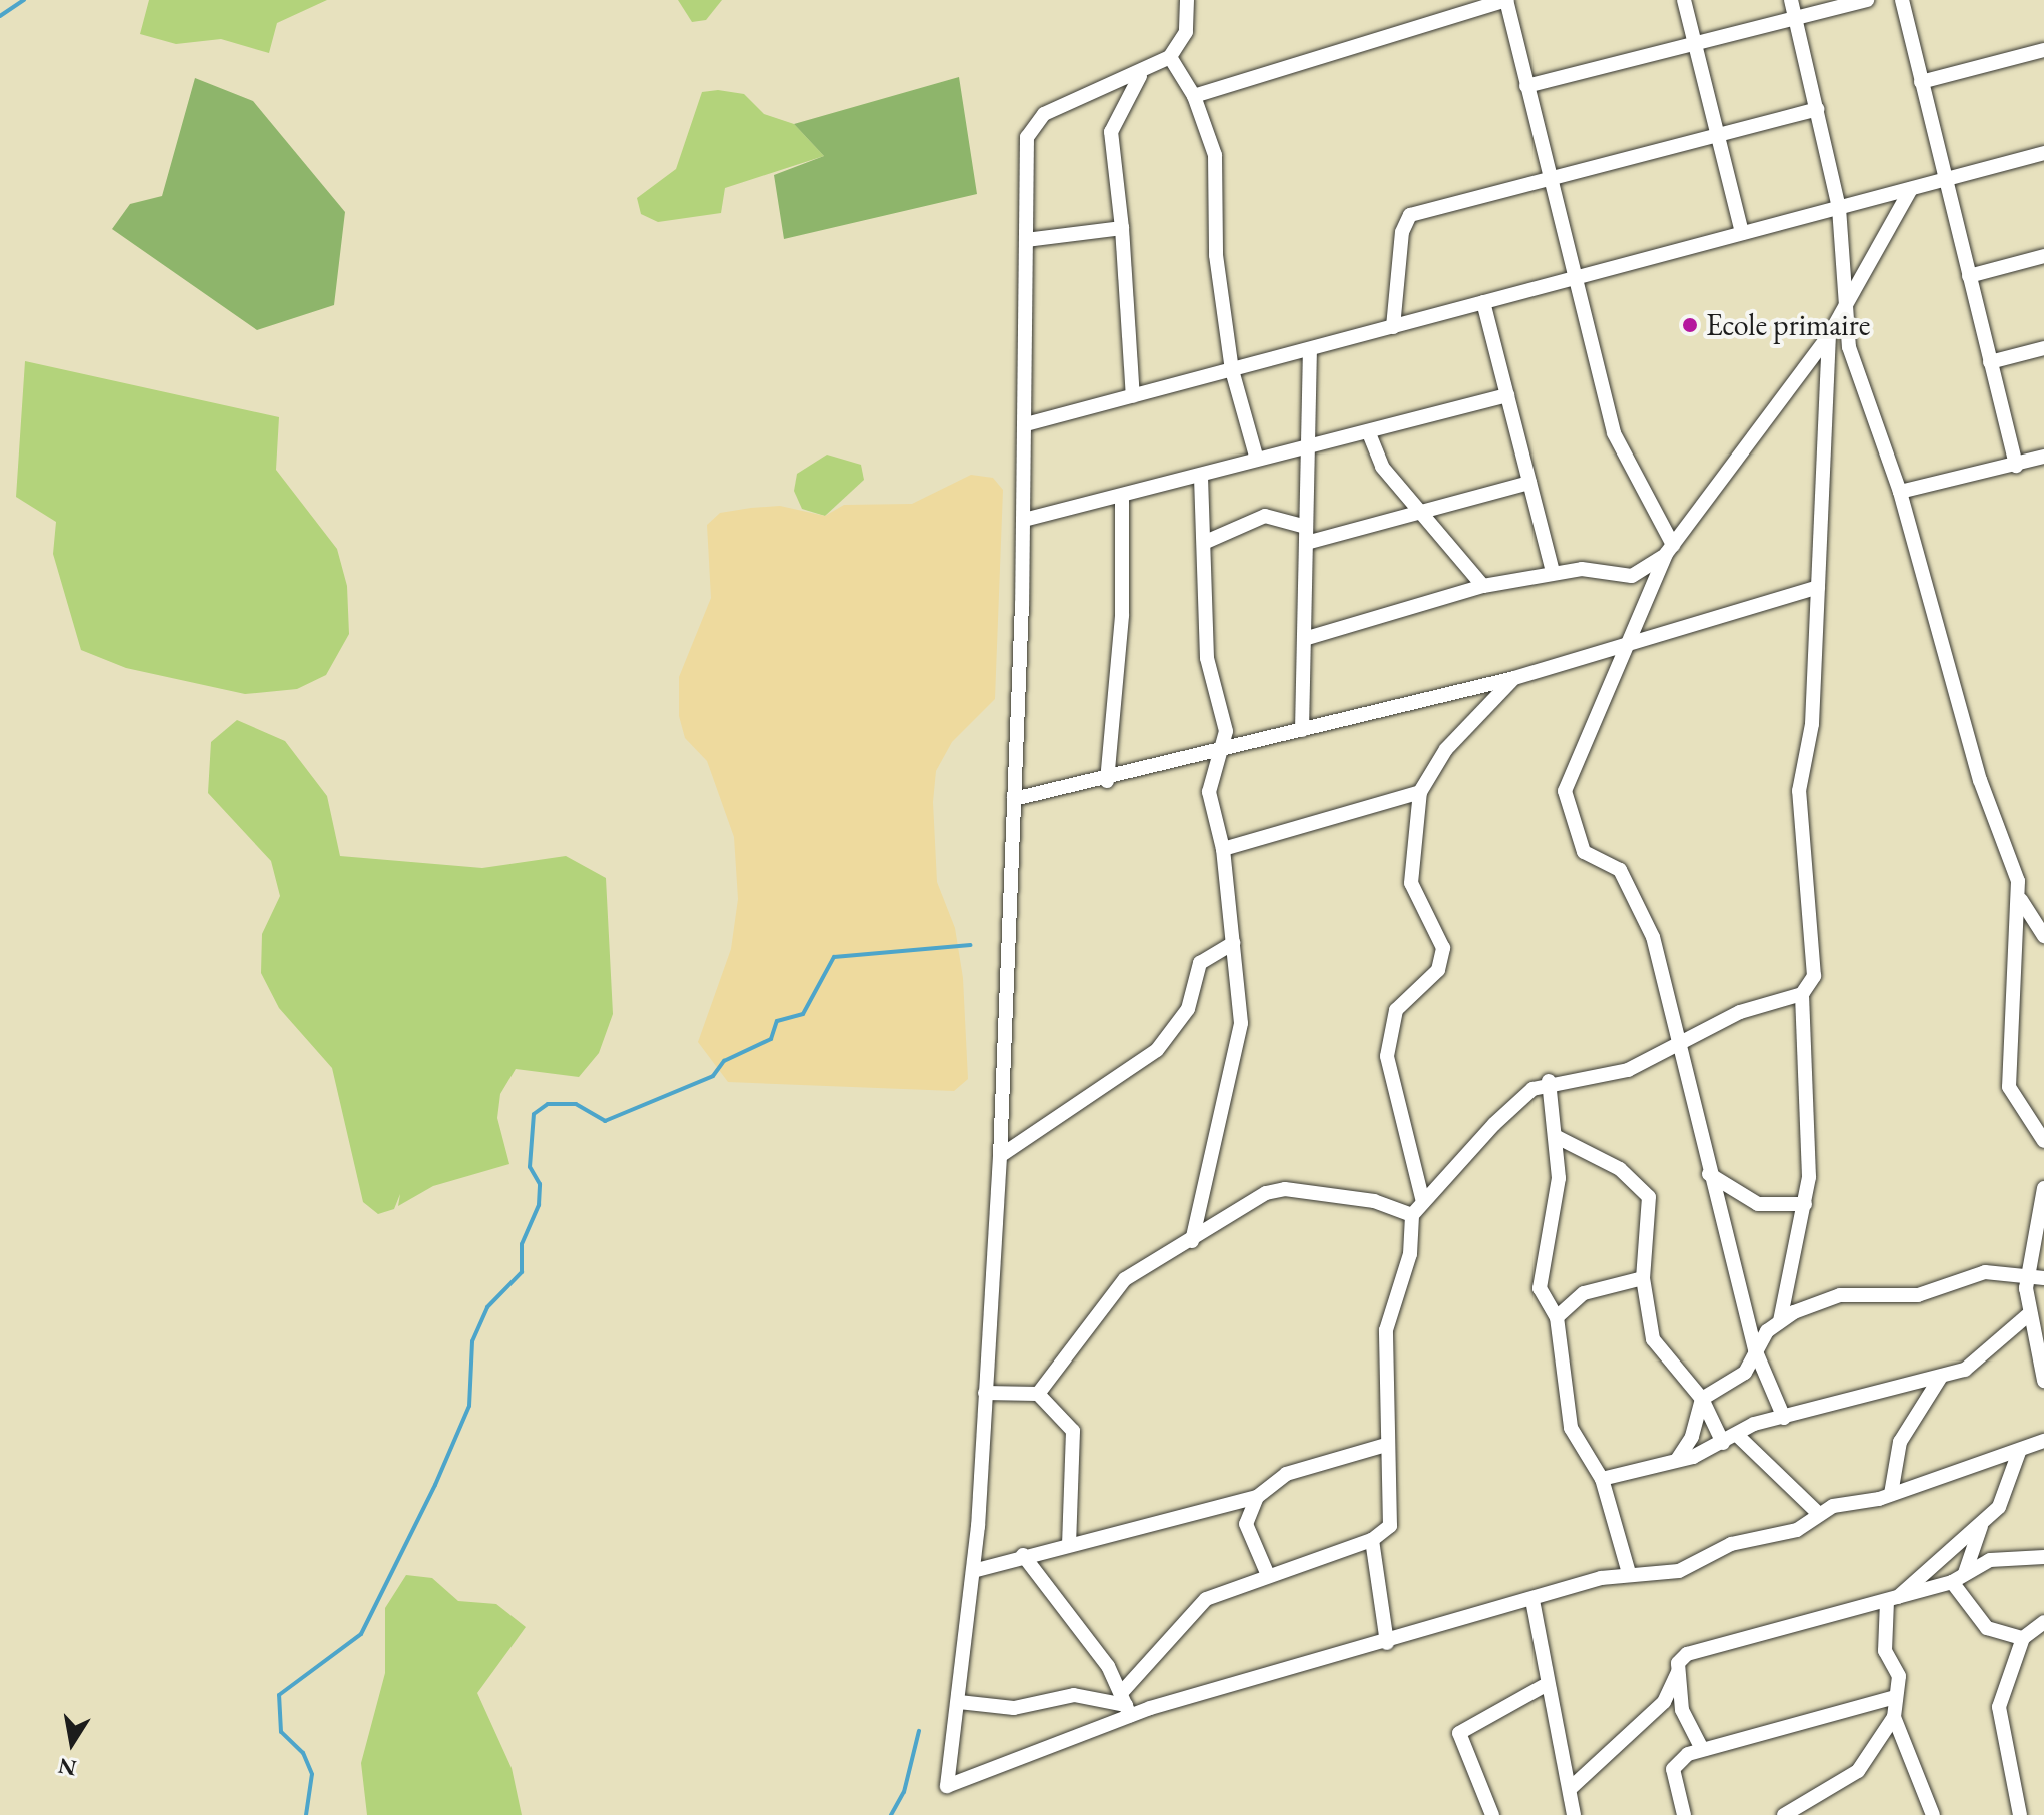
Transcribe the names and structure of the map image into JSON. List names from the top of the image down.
{
  "places": ["Ecole primaire"],
  "north": "bottom"
}
